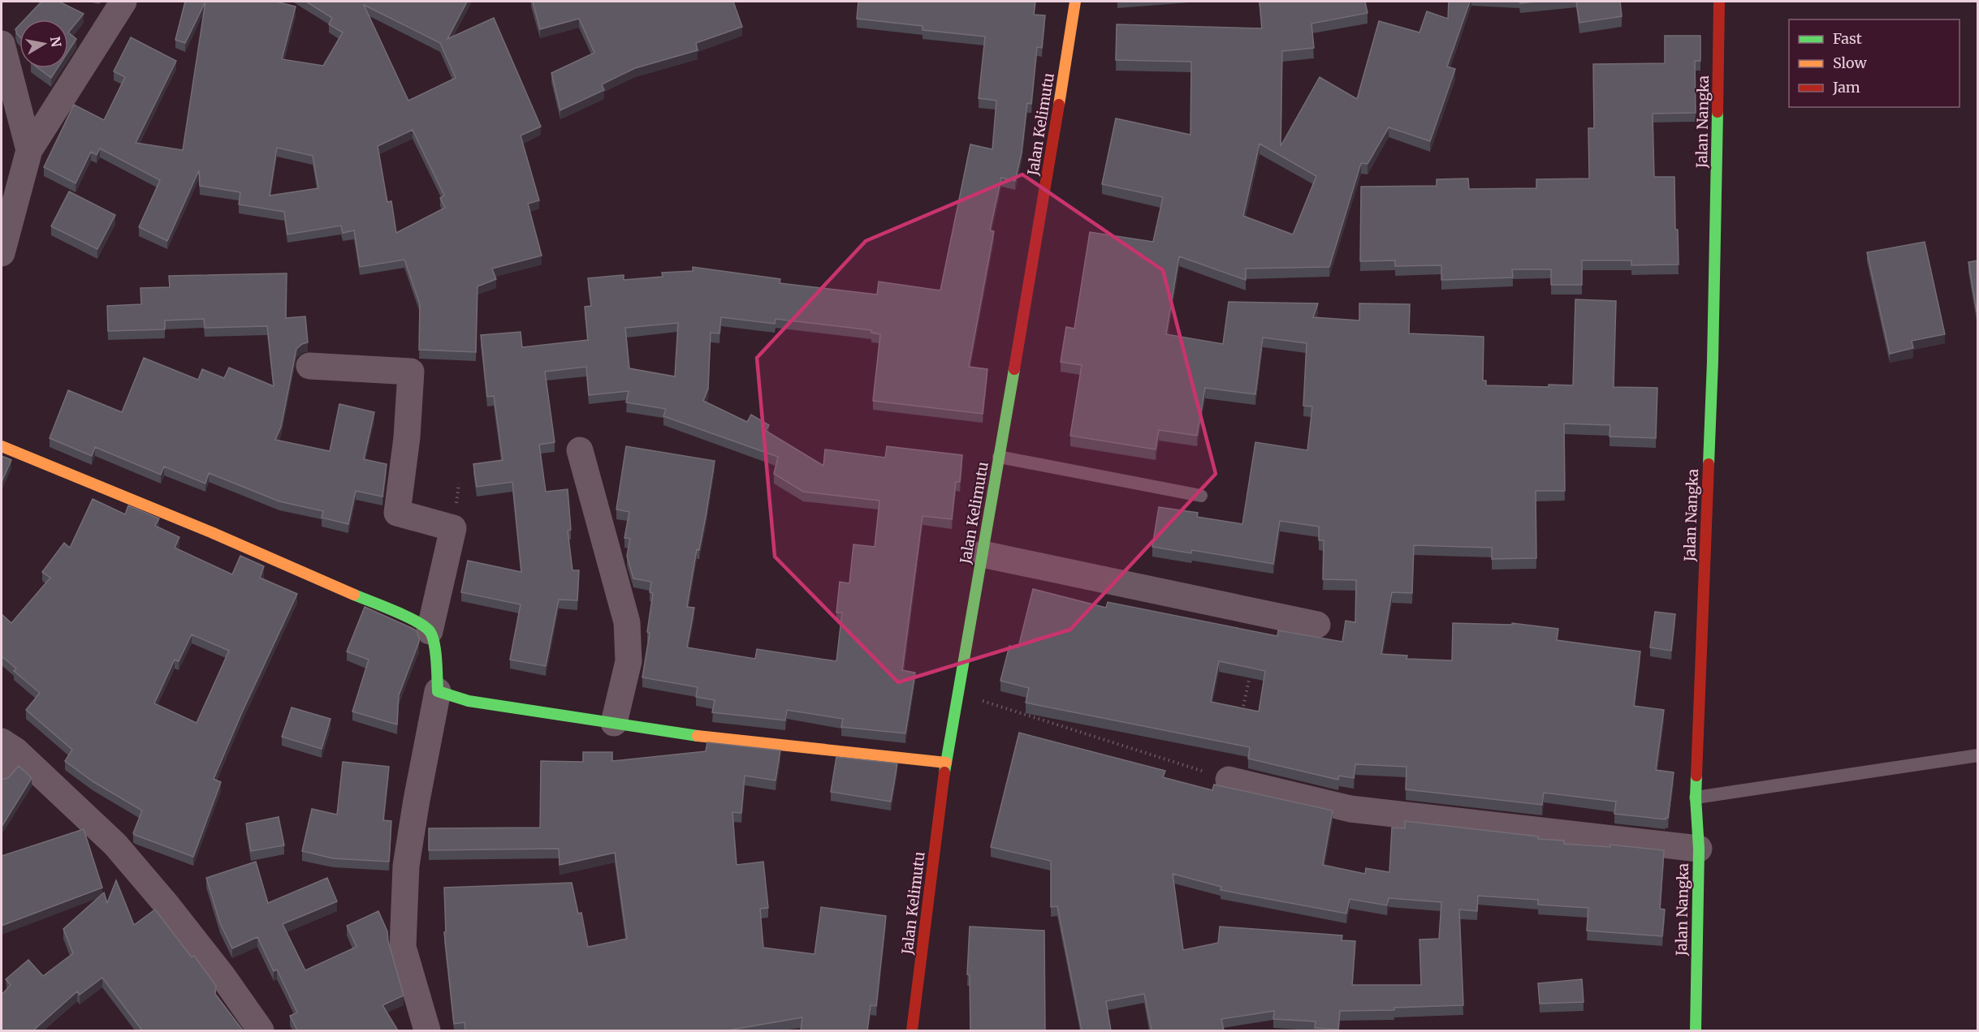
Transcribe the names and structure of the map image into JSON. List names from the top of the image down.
{
  "streets": {
    "street": ["Jalan Nangka", "Jalan Kelimutu"]
  },
  "legend": ["Fast", "Slow", "Jam"],
  "north": "right"
}
